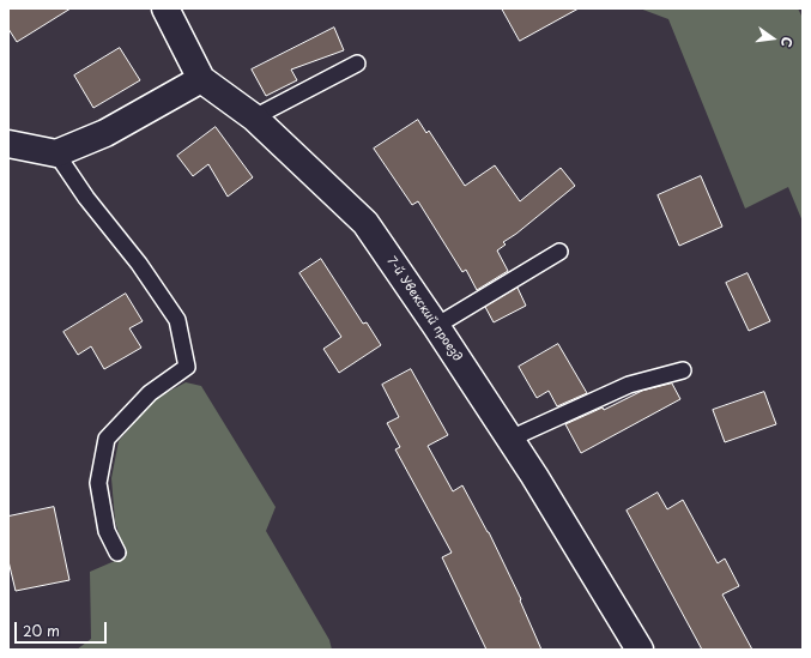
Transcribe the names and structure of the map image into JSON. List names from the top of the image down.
{
  "streets": {
    "street": ["7-й Увекский проезд"]
  },
  "scale_bar": "20 m",
  "north": "right"
}
